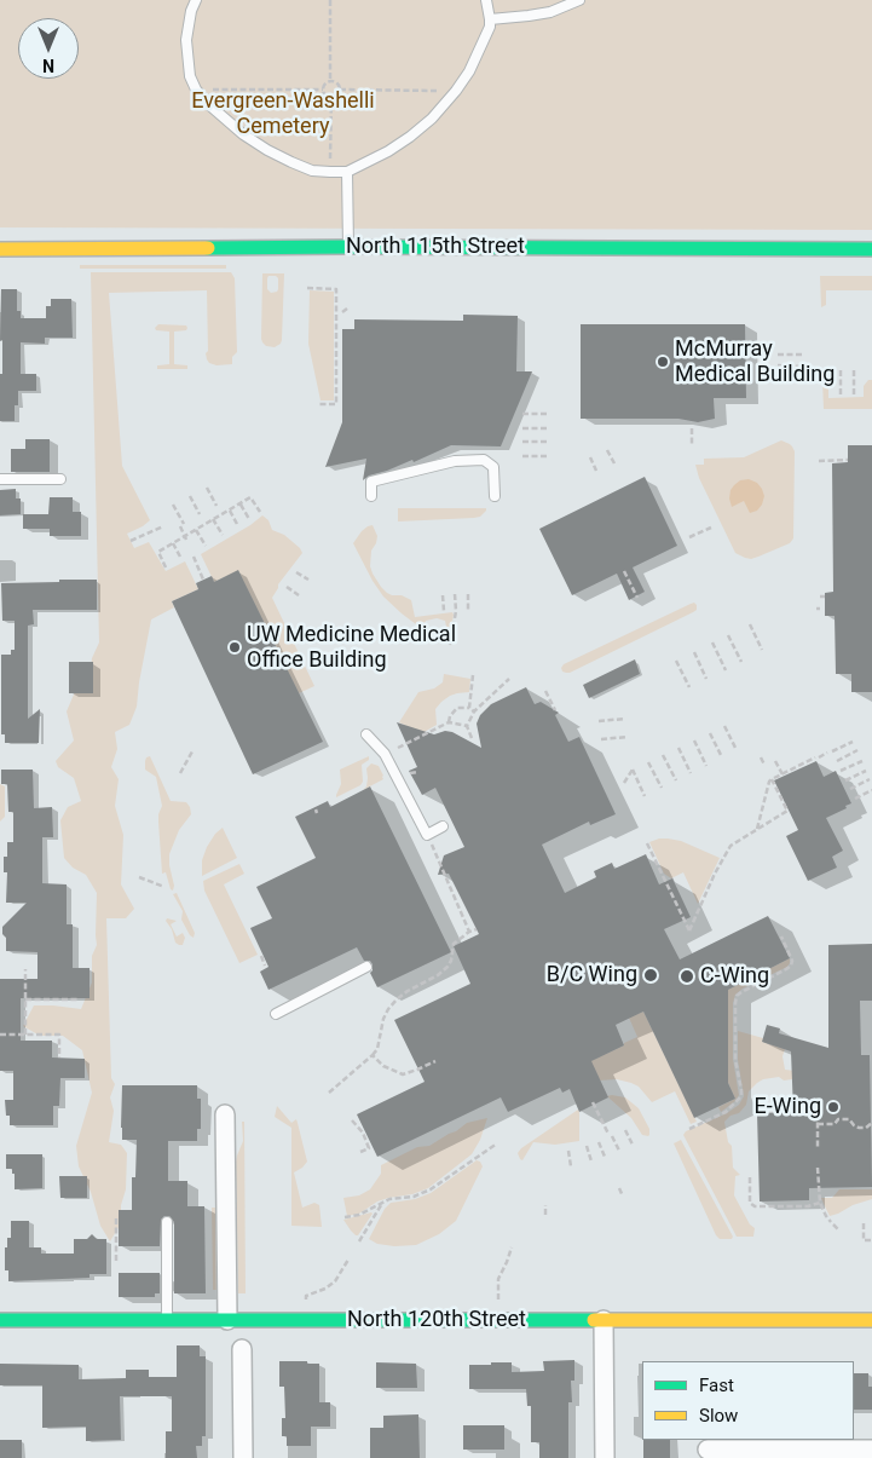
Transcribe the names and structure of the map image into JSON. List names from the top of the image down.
{
  "streets": {
    "street": ["North 115th Street", "North 120th Street"]
  },
  "parks": ["Evergreen-Washelli Cemetery"],
  "places": [
    "McMurray Medical Building",
    "UW Medicine Medical Office Building",
    "B/C Wing",
    "C-Wing",
    "E-Wing"
  ],
  "legend": ["Fast", "Slow"],
  "north": "bottom"
}
